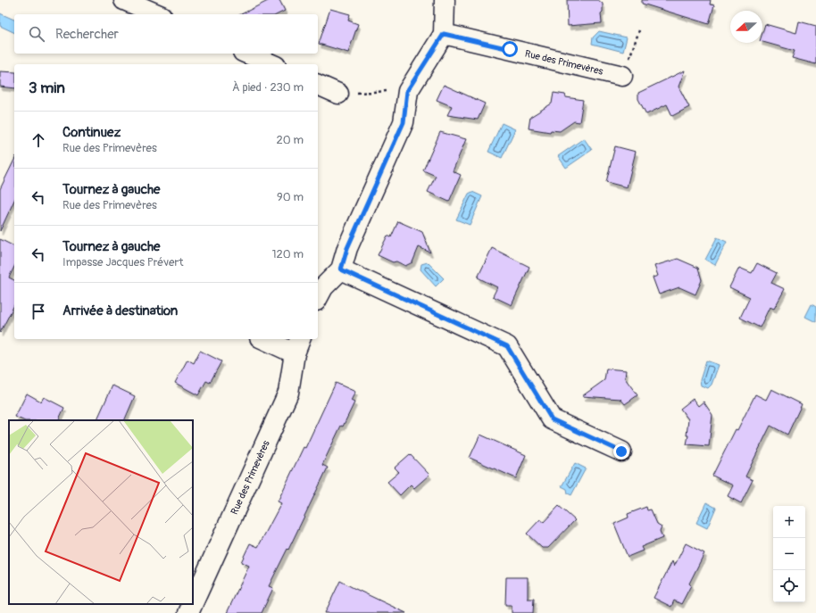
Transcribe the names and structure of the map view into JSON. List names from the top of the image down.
{
  "streets": {
    "street": ["Rue des Primevères"]
  },
  "north": "left",
  "page": {
    "search": "Rechercher",
    "heading": ["3 min", "À pied · 230 m"],
    "list": [
      ["Continuez", "Rue des Primevères", "20 m"],
      ["Tournez à gauche", "Rue des Primevères", "90 m"],
      ["Tournez à gauche", "Impasse Jacques Prévert", "120 m"],
      "Arrivée à destination"
    ],
    "map_buttons": ["+", "−"]
  }
}
